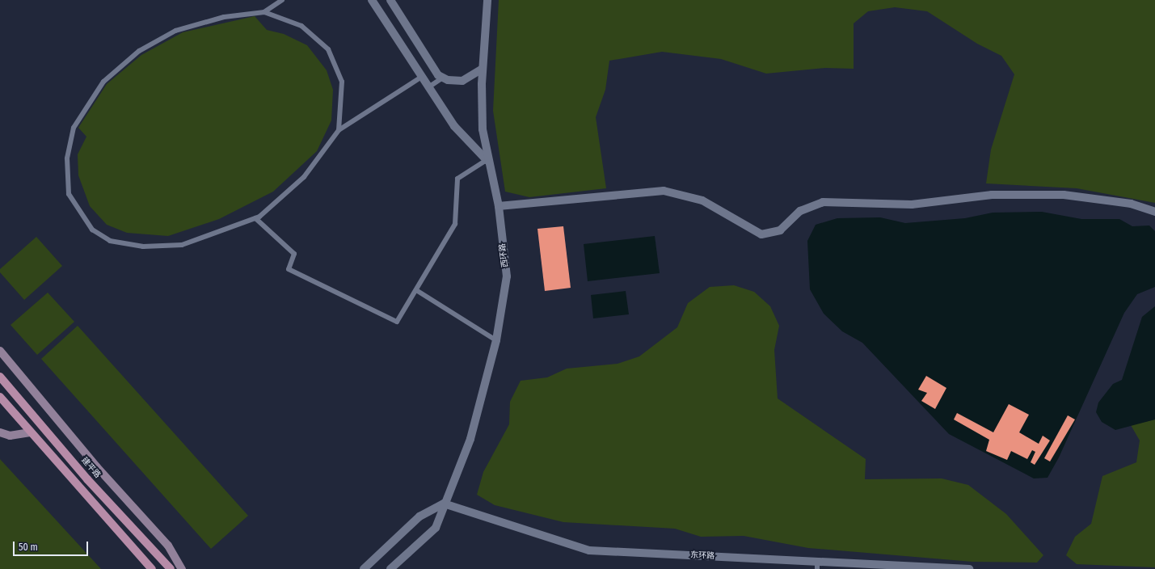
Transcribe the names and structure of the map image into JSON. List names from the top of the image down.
{
  "streets": {
    "main road": ["建平路"],
    "street": ["西环路", "东环路"]
  },
  "crossings": [
    ["西环路", "东环路"]
  ],
  "scale_bar": "50 m"
}
